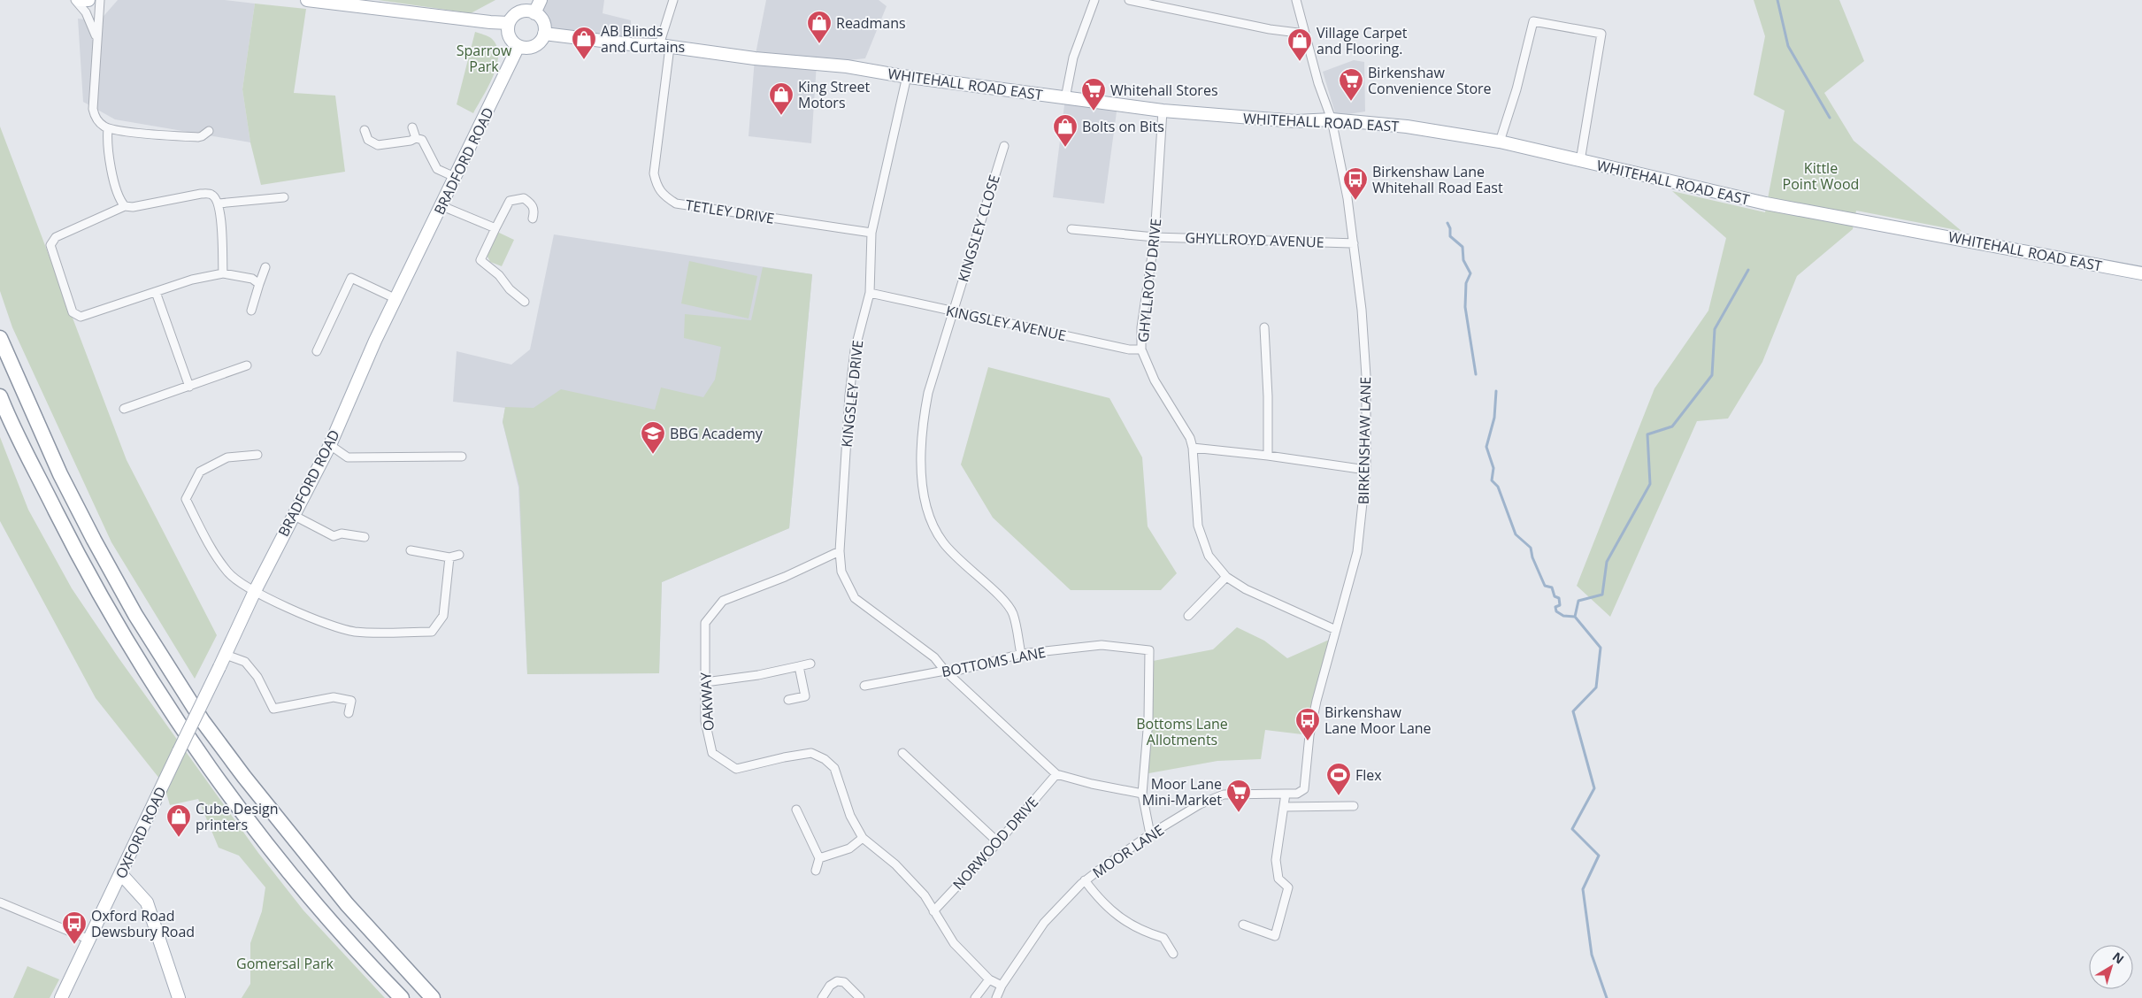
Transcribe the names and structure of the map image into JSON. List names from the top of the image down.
{
  "streets": {
    "main road": ["WHITEHALL ROAD EAST", "BRADFORD ROAD", "OXFORD ROAD"],
    "street": [
      "TETLEY DRIVE",
      "KINGSLEY CLOSE",
      "GHYLLROYD AVENUE",
      "GHYLLROYD DRIVE",
      "KINGSLEY AVENUE",
      "KINGSLEY DRIVE",
      "BIRKENSHAW LANE",
      "BOTTOMS LANE",
      "OAKWAY",
      "NORWOOD DRIVE",
      "MOOR LANE"
    ]
  },
  "crossings": [
    ["WHITEHALL ROAD EAST", "BRADFORD ROAD"],
    ["WHITEHALL ROAD EAST", "TETLEY DRIVE"],
    ["WHITEHALL ROAD EAST", "GHYLLROYD DRIVE"],
    ["WHITEHALL ROAD EAST", "KINGSLEY DRIVE"],
    ["WHITEHALL ROAD EAST", "BIRKENSHAW LANE"],
    ["BRADFORD ROAD", "OXFORD ROAD"],
    ["TETLEY DRIVE", "KINGSLEY DRIVE"],
    ["KINGSLEY CLOSE", "KINGSLEY AVENUE"],
    ["KINGSLEY CLOSE", "BOTTOMS LANE"],
    ["GHYLLROYD AVENUE", "GHYLLROYD DRIVE"],
    ["GHYLLROYD AVENUE", "BIRKENSHAW LANE"],
    ["GHYLLROYD DRIVE", "KINGSLEY AVENUE"],
    ["KINGSLEY AVENUE", "KINGSLEY DRIVE"],
    ["KINGSLEY DRIVE", "BOTTOMS LANE"],
    ["KINGSLEY DRIVE", "OAKWAY"],
    ["KINGSLEY DRIVE", "NORWOOD DRIVE"],
    ["BIRKENSHAW LANE", "MOOR LANE"],
    ["BOTTOMS LANE", "MOOR LANE"]
  ],
  "parks": [
    "Sparrow Park",
    "Kittle Point Wood",
    "Bottoms Lane Allotments",
    "Gomersal Park"
  ],
  "places": {
    "shop": [
      "Readmans",
      "AB Blinds and Curtains",
      "Village Carpet and Flooring.",
      "King Street Motors",
      "Bolts on Bits",
      "Cube Design printers"
    ],
    "supermarket": ["Birkenshaw Convenience Store", "Whitehall Stores", "Moor Lane Mini-Market"],
    "bus stop": ["Birkenshaw Lane Whitehall Road East", "Birkenshaw Lane Moor Lane", "Oxford Road Dewsbury Road"],
    "school or university": ["BBG Academy"],
    "sports": ["Flex"]
  },
  "north": "top right"
}
